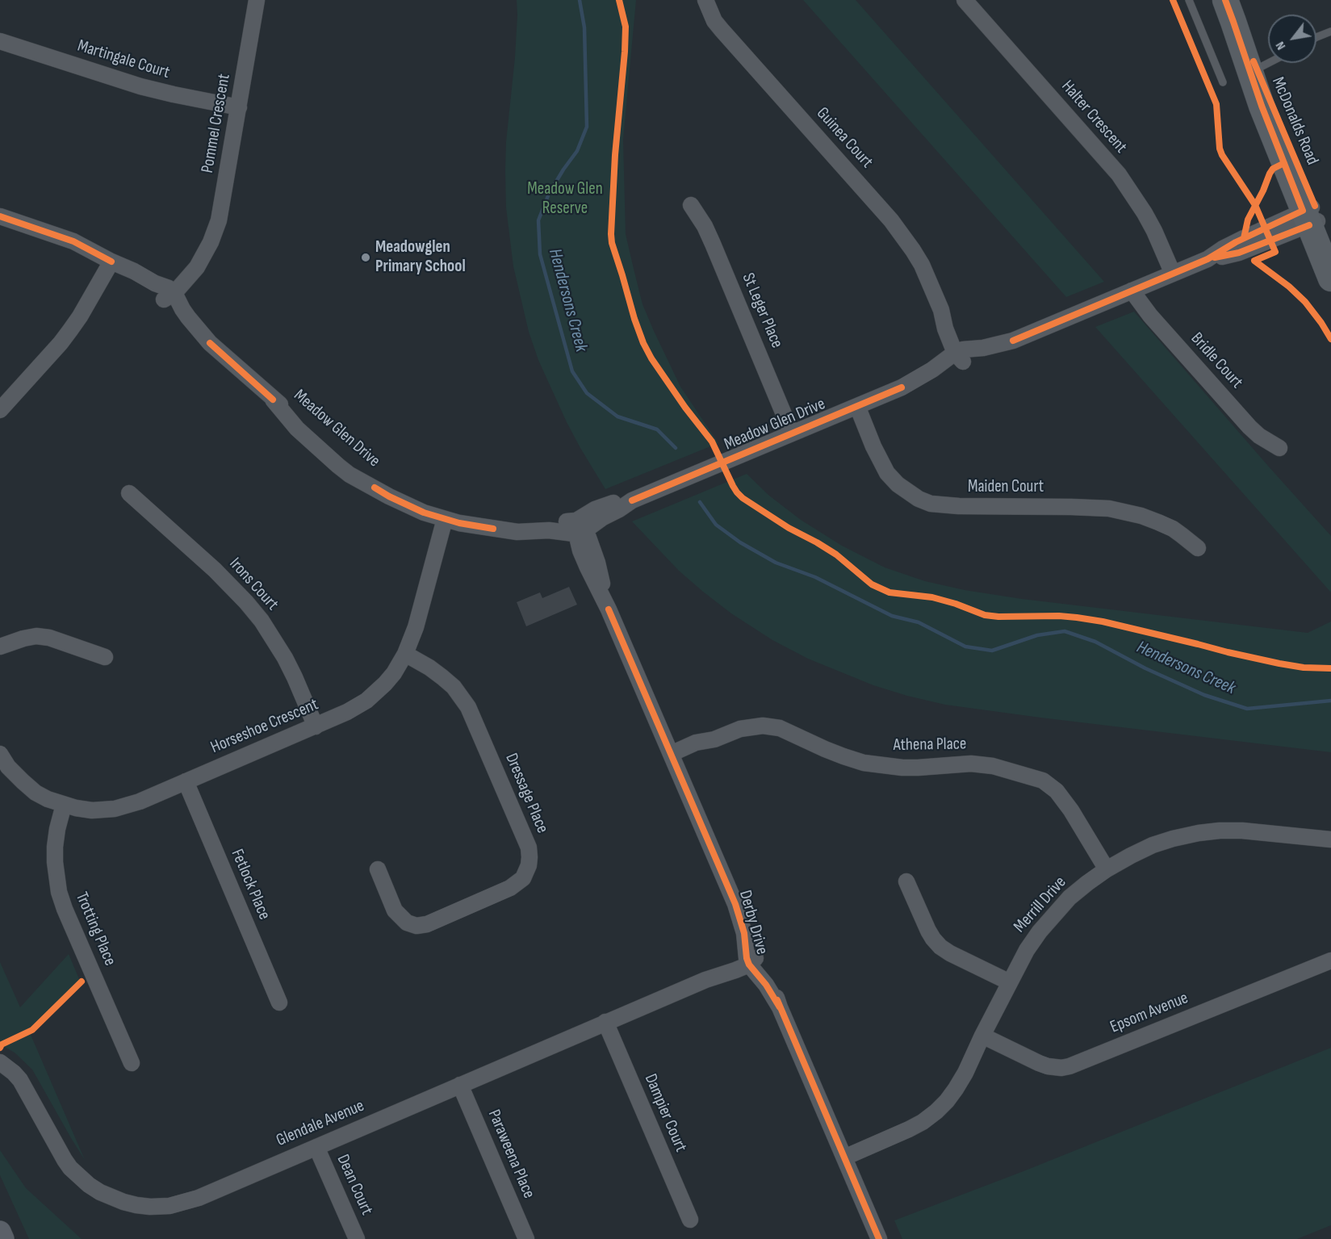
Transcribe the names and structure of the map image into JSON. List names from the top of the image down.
{
  "streets": {
    "main road": ["McDonalds Road"],
    "street": [
      "Martingale Court",
      "Halter Crescent",
      "Pommel Crescent",
      "Guinea Court",
      "St Leger Place",
      "Bridle Court",
      "Meadow Glen Drive",
      "Maiden Court",
      "Irons Court",
      "Horseshoe Crescent",
      "Athena Place",
      "Dressage Place",
      "Fetlock Place",
      "Merrill Drive",
      "Derby Drive",
      "Trotting Place",
      "Epsom Avenue",
      "Dampier Court",
      "Glendale Avenue",
      "Paraweena Place",
      "Dean Court"
    ]
  },
  "crossings": [
    ["Martingale Court", "Pommel Crescent"],
    ["Halter Crescent", "Meadow Glen Drive"],
    ["McDonalds Road", "Meadow Glen Drive"],
    ["Pommel Crescent", "Meadow Glen Drive"],
    ["Guinea Court", "Meadow Glen Drive"],
    ["St Leger Place", "Meadow Glen Drive"],
    ["Bridle Court", "Meadow Glen Drive"],
    ["Meadow Glen Drive", "Maiden Court"],
    ["Meadow Glen Drive", "Horseshoe Crescent"],
    ["Meadow Glen Drive", "Derby Drive"],
    ["Irons Court", "Horseshoe Crescent"],
    ["Horseshoe Crescent", "Dressage Place"],
    ["Horseshoe Crescent", "Fetlock Place"],
    ["Horseshoe Crescent", "Trotting Place"],
    ["Athena Place", "Merrill Drive"],
    ["Athena Place", "Derby Drive"],
    ["Merrill Drive", "Derby Drive"],
    ["Merrill Drive", "Epsom Avenue"],
    ["Derby Drive", "Glendale Avenue"],
    ["Dampier Court", "Glendale Avenue"],
    ["Glendale Avenue", "Paraweena Place"],
    ["Glendale Avenue", "Dean Court"]
  ],
  "water": ["Hendersons Creek"],
  "parks": ["Meadow Glen Reserve"],
  "places": ["Meadowglen Primary School"],
  "north": "bottom left"
}
